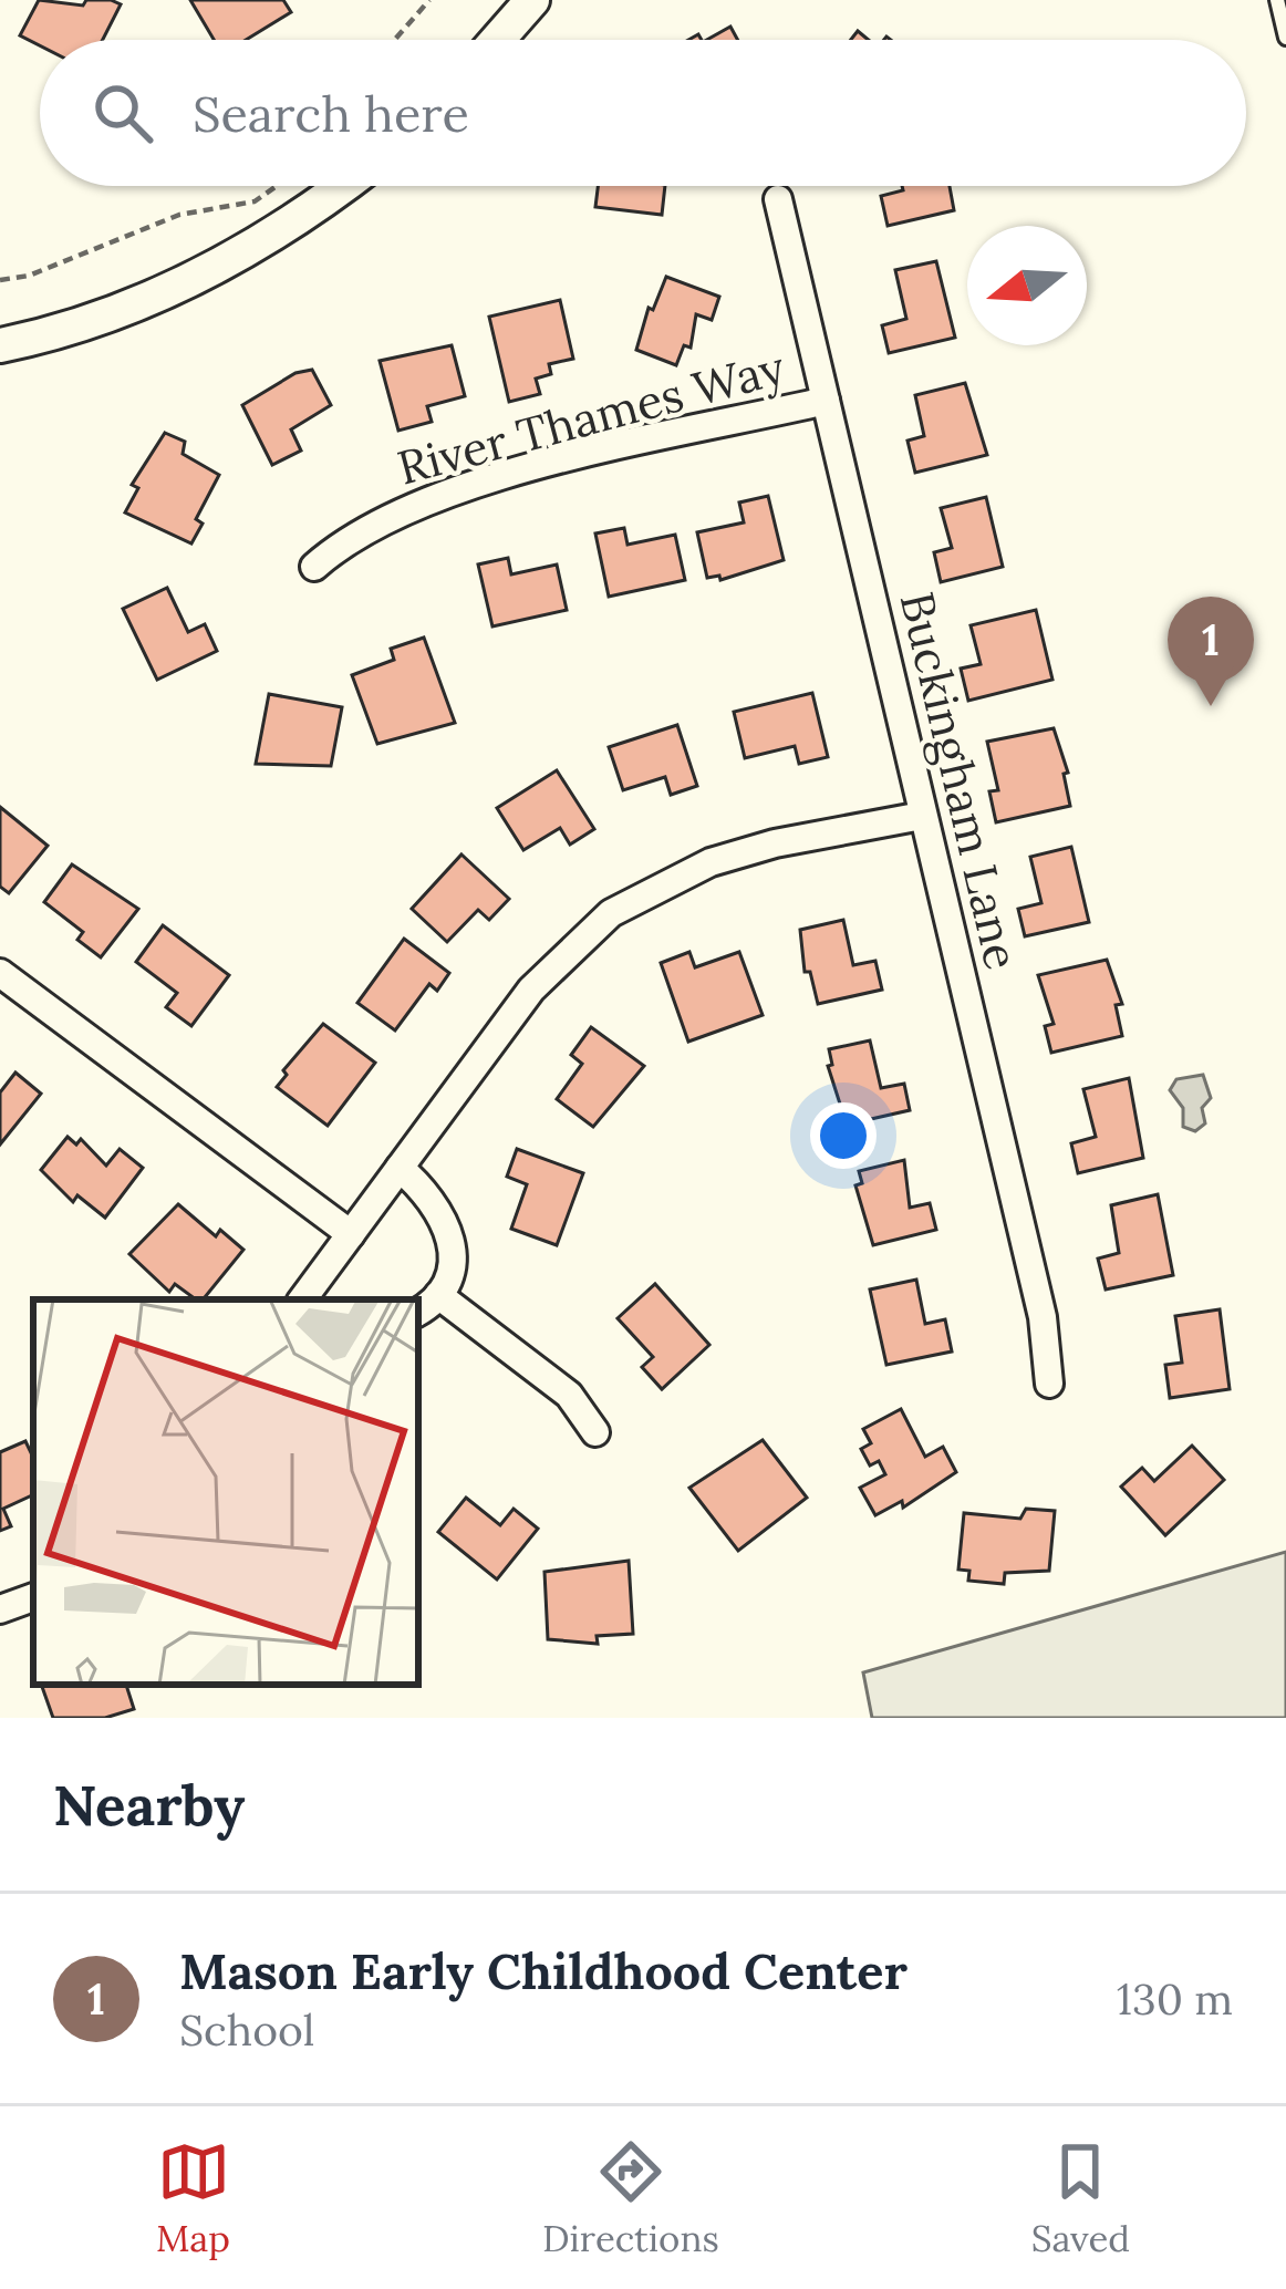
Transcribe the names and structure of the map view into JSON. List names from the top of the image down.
{
  "streets": {
    "street": ["River Thames Way", "Buckingham Lane"]
  },
  "crossings": [
    ["River Thames Way", "Buckingham Lane"]
  ],
  "north": "left",
  "page": {
    "search": "Search here",
    "pins": "1",
    "heading": "Nearby",
    "list": [
      {
        "mark": "1",
        "name": "Mason Early Childhood Center",
        "note": "School",
        "value": "130 m"
      }
    ],
    "nav": ["Map", "Directions", "Saved"]
  }
}
